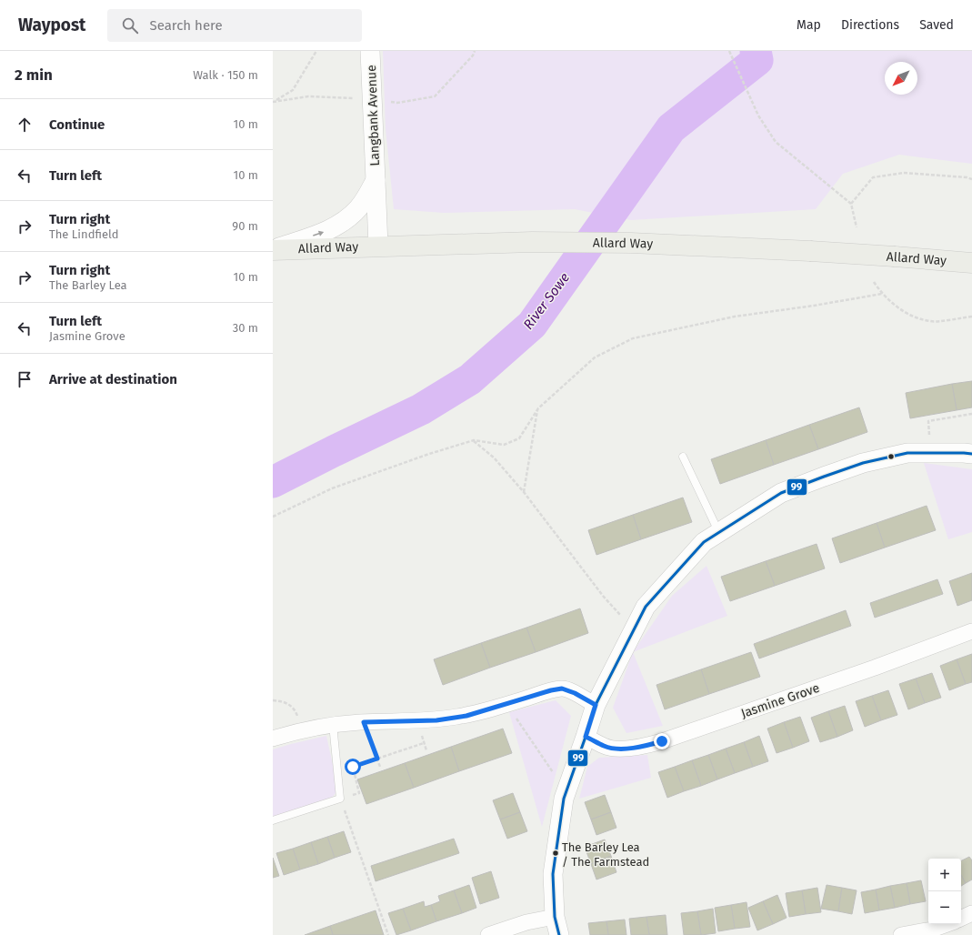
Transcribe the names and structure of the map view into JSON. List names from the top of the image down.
{
  "streets": {
    "main road": ["Allard Way"],
    "street": ["Langbank Avenue", "Jasmine Grove"]
  },
  "crossings": [
    ["Langbank Avenue", "Allard Way"]
  ],
  "one_way": ["Langbank Avenue"],
  "water": ["River Sowe"],
  "places": ["The Barley Lea / The Farmstead"],
  "lines": ["transit line 99"],
  "north": "bottom left",
  "page": {
    "header": "Waypost",
    "search": "Search here",
    "nav": ["Map", "Directions", "Saved"],
    "heading": ["2 min", "Walk · 150 m"],
    "list": [
      ["Continue", "10 m"],
      ["Turn left", "10 m"],
      ["Turn right", "The Lindfield", "90 m"],
      ["Turn right", "The Barley Lea", "10 m"],
      ["Turn left", "Jasmine Grove", "30 m"],
      "Arrive at destination"
    ],
    "map_buttons": ["+", "−"]
  }
}
